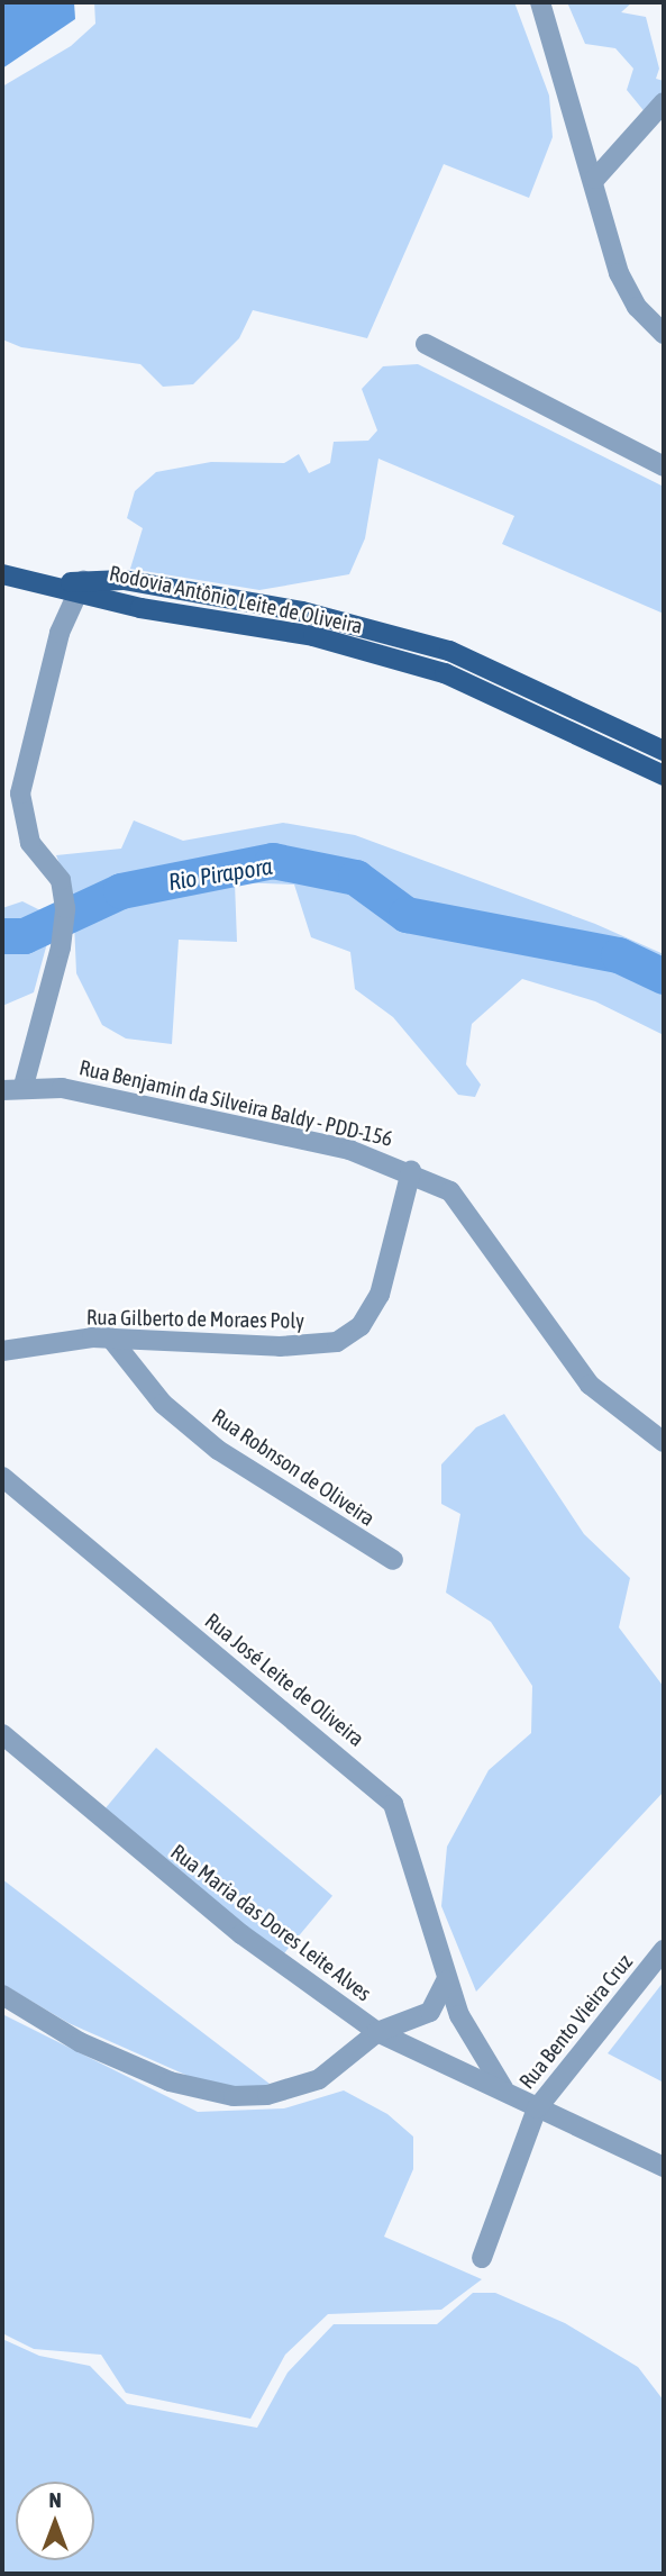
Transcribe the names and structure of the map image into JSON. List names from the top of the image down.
{
  "streets": {
    "main road": ["Rodovia Antônio Leite de Oliveira"],
    "street": [
      "Rua Benjamin da Silveira Baldy - PDD-156",
      "Rua Gilberto de Moraes Poly",
      "Rua Robnson de Oliveira",
      "Rua José Leite de Oliveira",
      "Rua Maria das Dores Leite Alves",
      "Rua Bento Vieira Cruz"
    ]
  },
  "crossings": [
    ["Rua Benjamin da Silveira Baldy - PDD-156", "Rua Gilberto de Moraes Poly"],
    ["Rua Gilberto de Moraes Poly", "Rua Robnson de Oliveira"],
    ["Rua José Leite de Oliveira", "Rua Maria das Dores Leite Alves"],
    ["Rua Maria das Dores Leite Alves", "Rua Bento Vieira Cruz"]
  ],
  "water": ["Rio Pirapora"],
  "north": "top"
}
